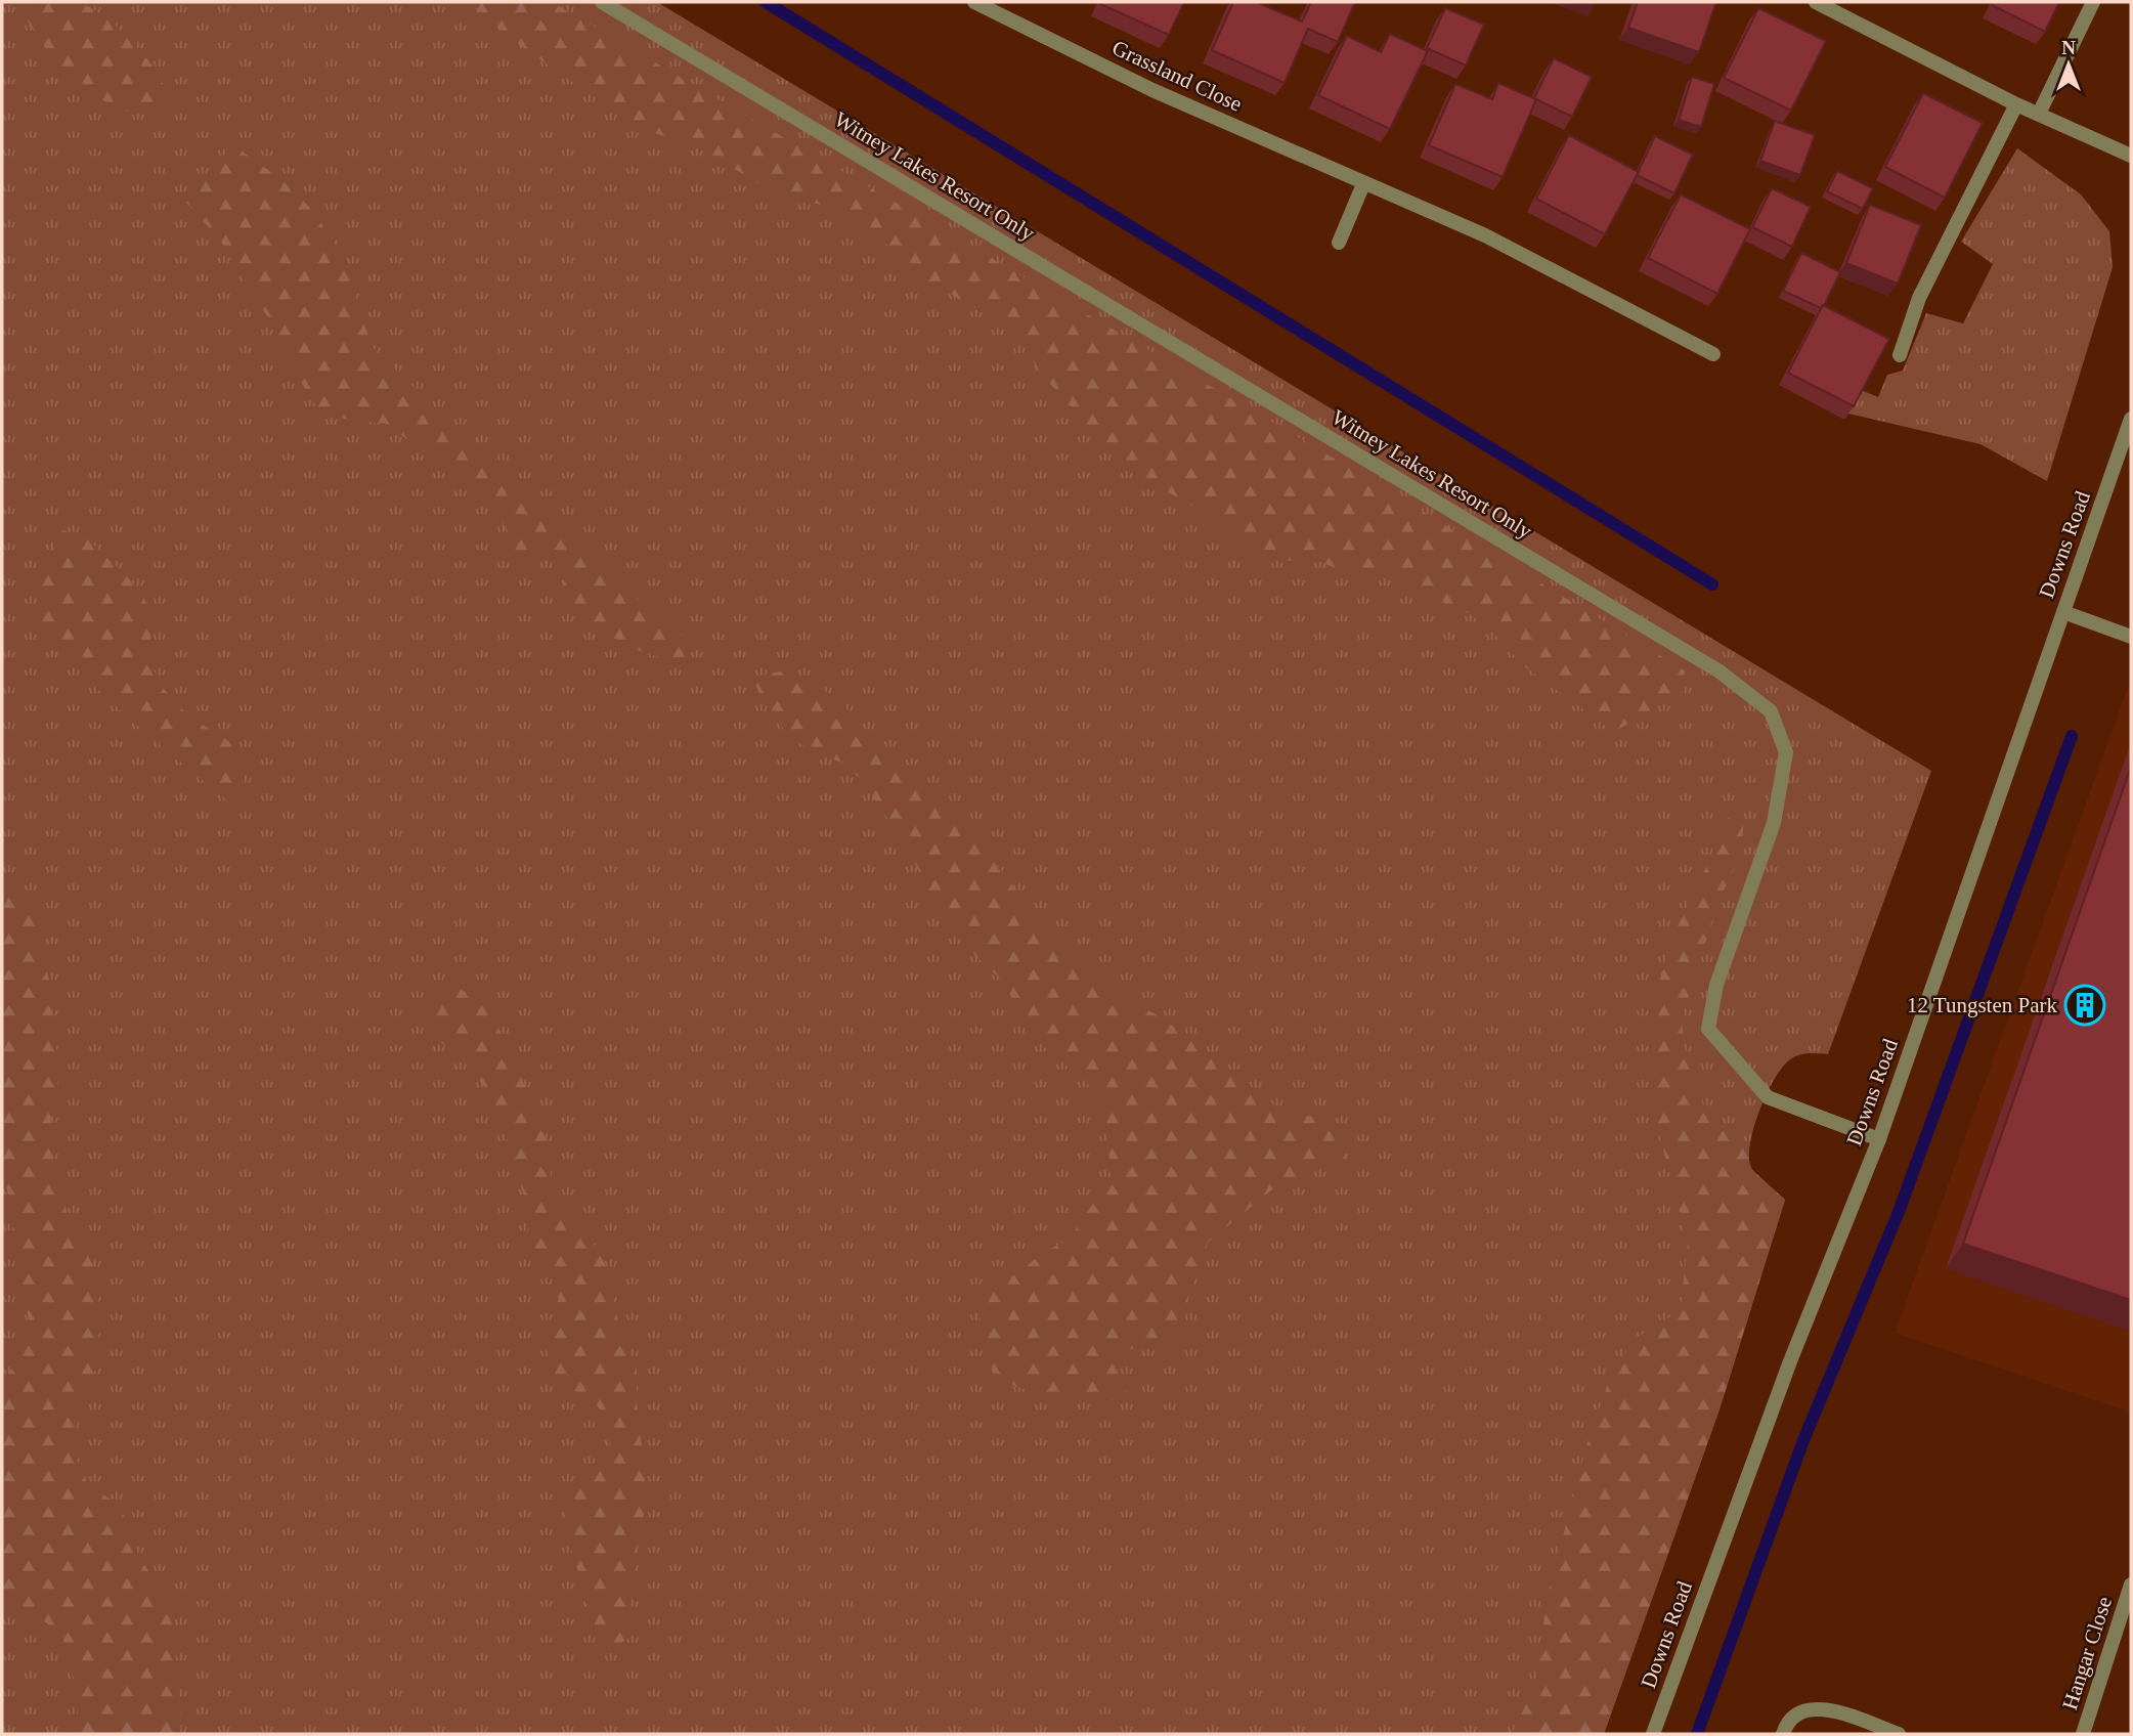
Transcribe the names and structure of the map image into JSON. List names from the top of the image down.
{
  "streets": {
    "street": [
      "Grassland Close",
      "Witney Lakes Resort Only",
      "Downs Road",
      "Hangar Close"
    ]
  },
  "crossings": [
    ["Witney Lakes Resort Only", "Downs Road"]
  ],
  "places": {
    "building": ["12 Tungsten Park"]
  },
  "north": "top"
}
